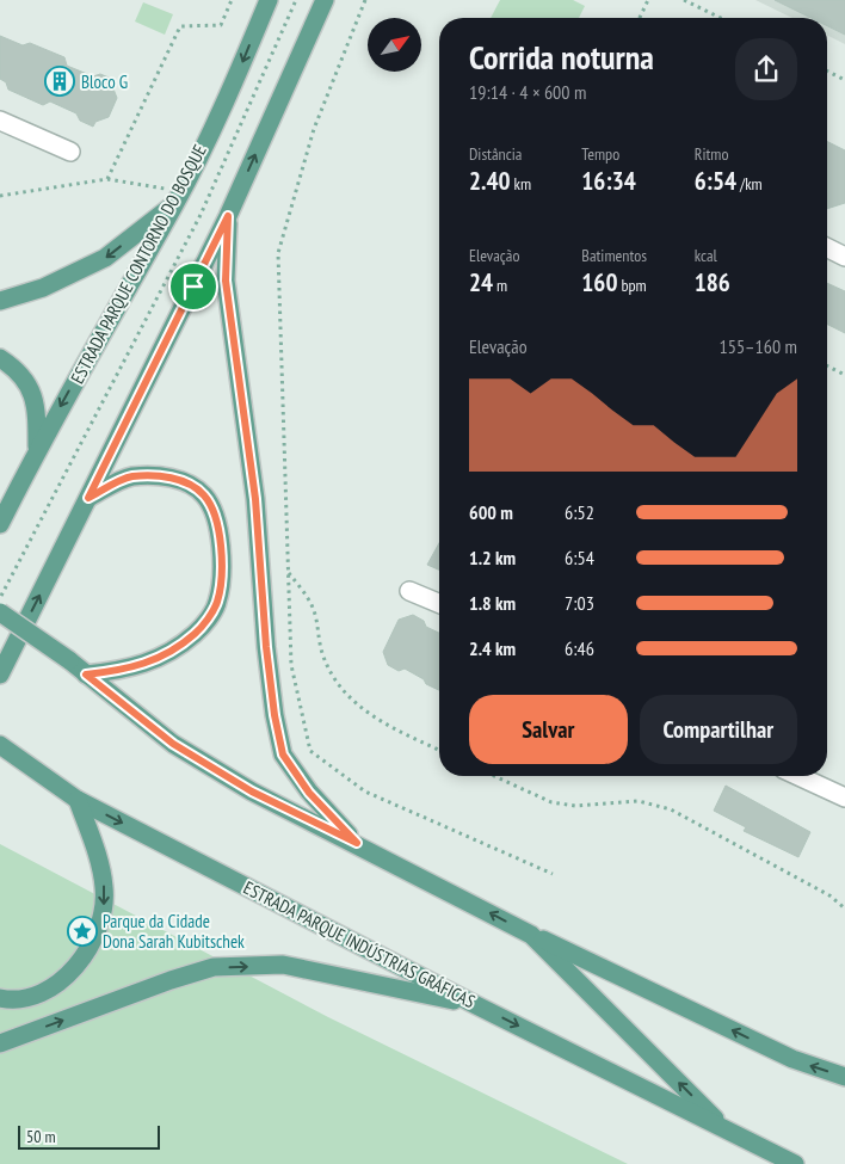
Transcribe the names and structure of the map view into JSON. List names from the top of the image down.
{
  "streets": {
    "main road": ["ESTRADA PARQUE CONTORNO DO BOSQUE", "ESTRADA PARQUE INDÚSTRIAS GRÁFICAS"]
  },
  "places": {
    "building": ["Bloco G"],
    "place": ["Parque da Cidade Dona Sarah Kubitschek"]
  },
  "scale_bar": "50 m",
  "north": "top right",
  "page": {
    "heading": ["Corrida noturna", "19:14 · 4 × 600 m"],
    "stats": [
      ["Distância", "2.40 km"],
      ["Tempo", "16:34"],
      ["Ritmo", "6:54 /km"],
      ["Elevação", "24 m"],
      ["Batimentos", "160 bpm"],
      ["kcal", "186"]
    ],
    "chart": ["Elevação", "155–160 m"],
    "list": [
      {
        "name": "600 m",
        "note": "6:52"
      },
      {
        "name": "1.2 km",
        "note": "6:54"
      },
      {
        "name": "1.8 km",
        "note": "7:03"
      },
      {
        "name": "2.4 km",
        "note": "6:46"
      }
    ],
    "buttons": ["Salvar", "Compartilhar"],
    "scale": "50 m"
  }
}
